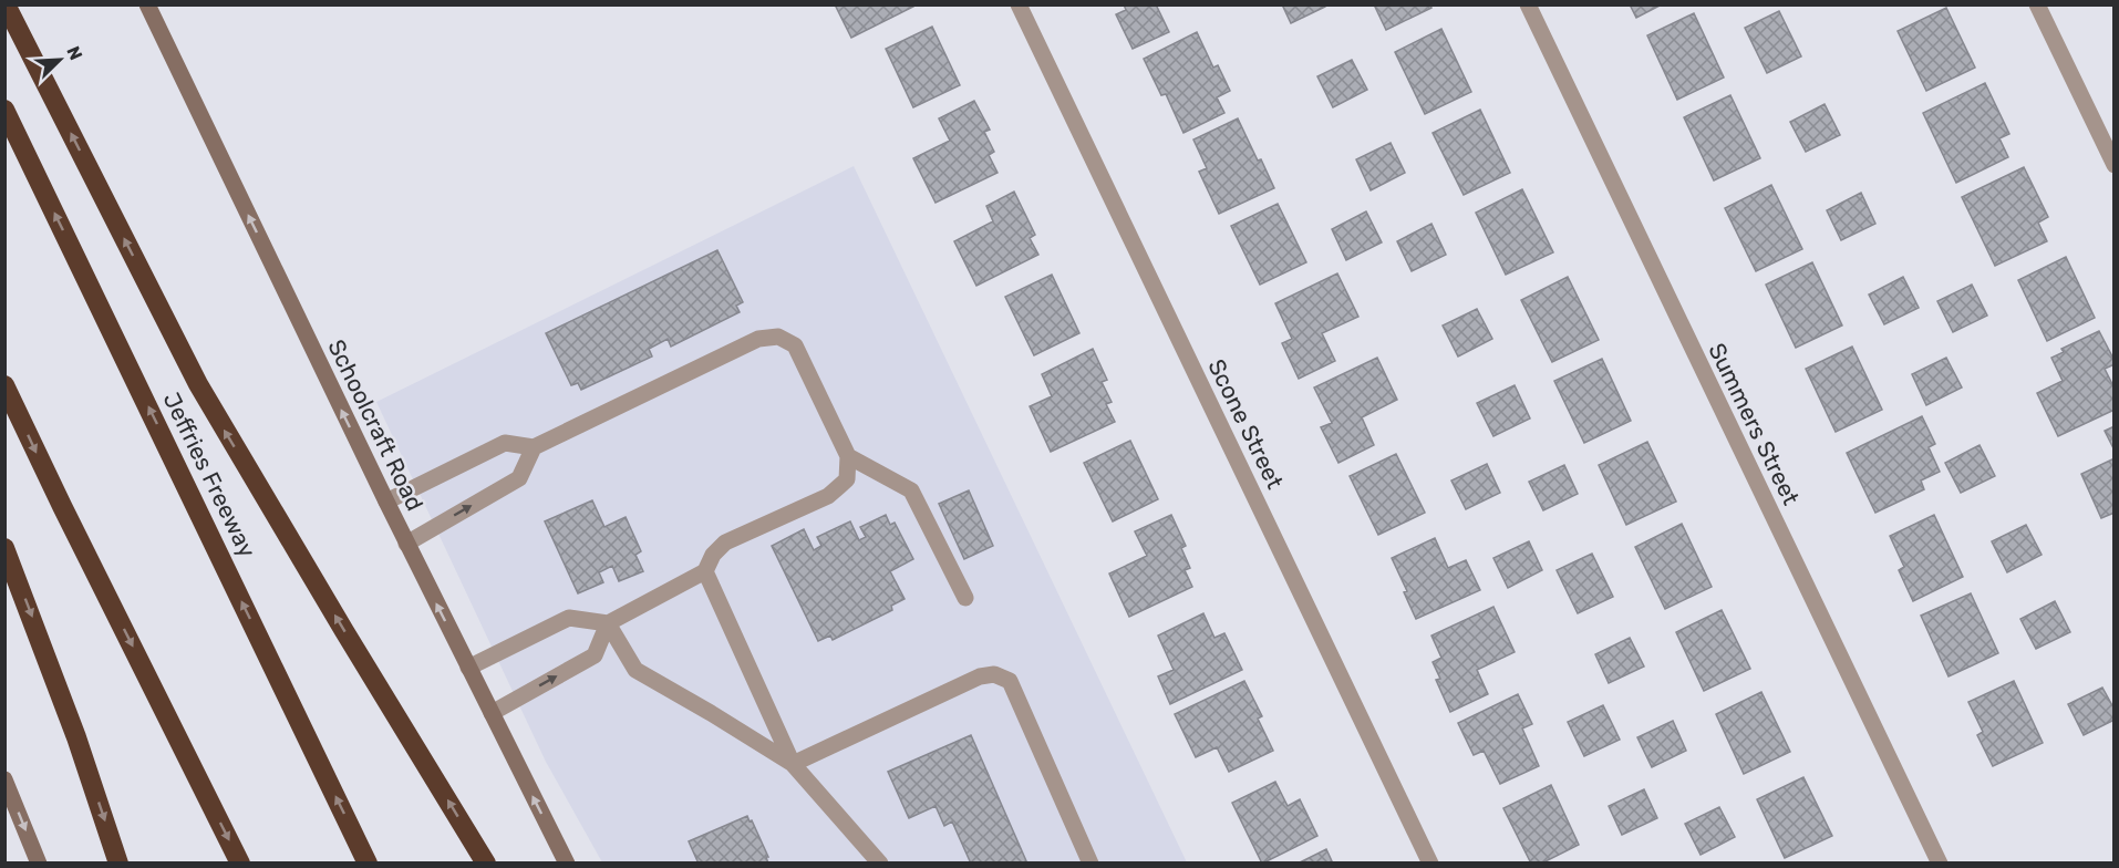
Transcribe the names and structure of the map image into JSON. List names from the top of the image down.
{
  "streets": {
    "highway": ["Jeffries Freeway"],
    "main road": ["Schoolcraft Road"],
    "street": ["Scone Street", "Summers Street"]
  },
  "one_way": ["Schoolcraft Road"],
  "north": "top right"
}
